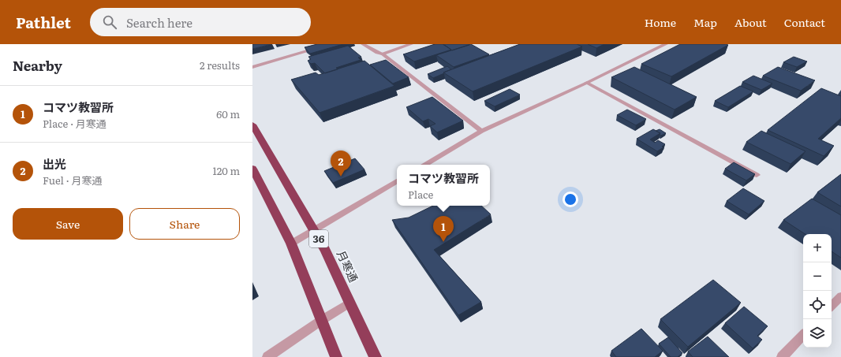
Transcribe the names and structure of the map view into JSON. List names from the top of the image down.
{
  "streets": {
    "highway": ["36", "月寒通"]
  },
  "page": {
    "header": "Pathlet",
    "search": "Search here",
    "nav": [
      "Home",
      "Map",
      "About",
      "Contact"
    ],
    "heading": ["Nearby", "2 results"],
    "list": [
      {
        "mark": "1",
        "name": "コマツ教習所",
        "note": "Place · 月寒通",
        "value": "60 m"
      },
      {
        "mark": "2",
        "name": "出光",
        "note": "Fuel · 月寒通",
        "value": "120 m"
      }
    ],
    "pins": ["2", "1"],
    "popup": ["コマツ教習所", "Place"],
    "buttons": ["Save", "Share"],
    "map_buttons": ["+", "−"]
  }
}
